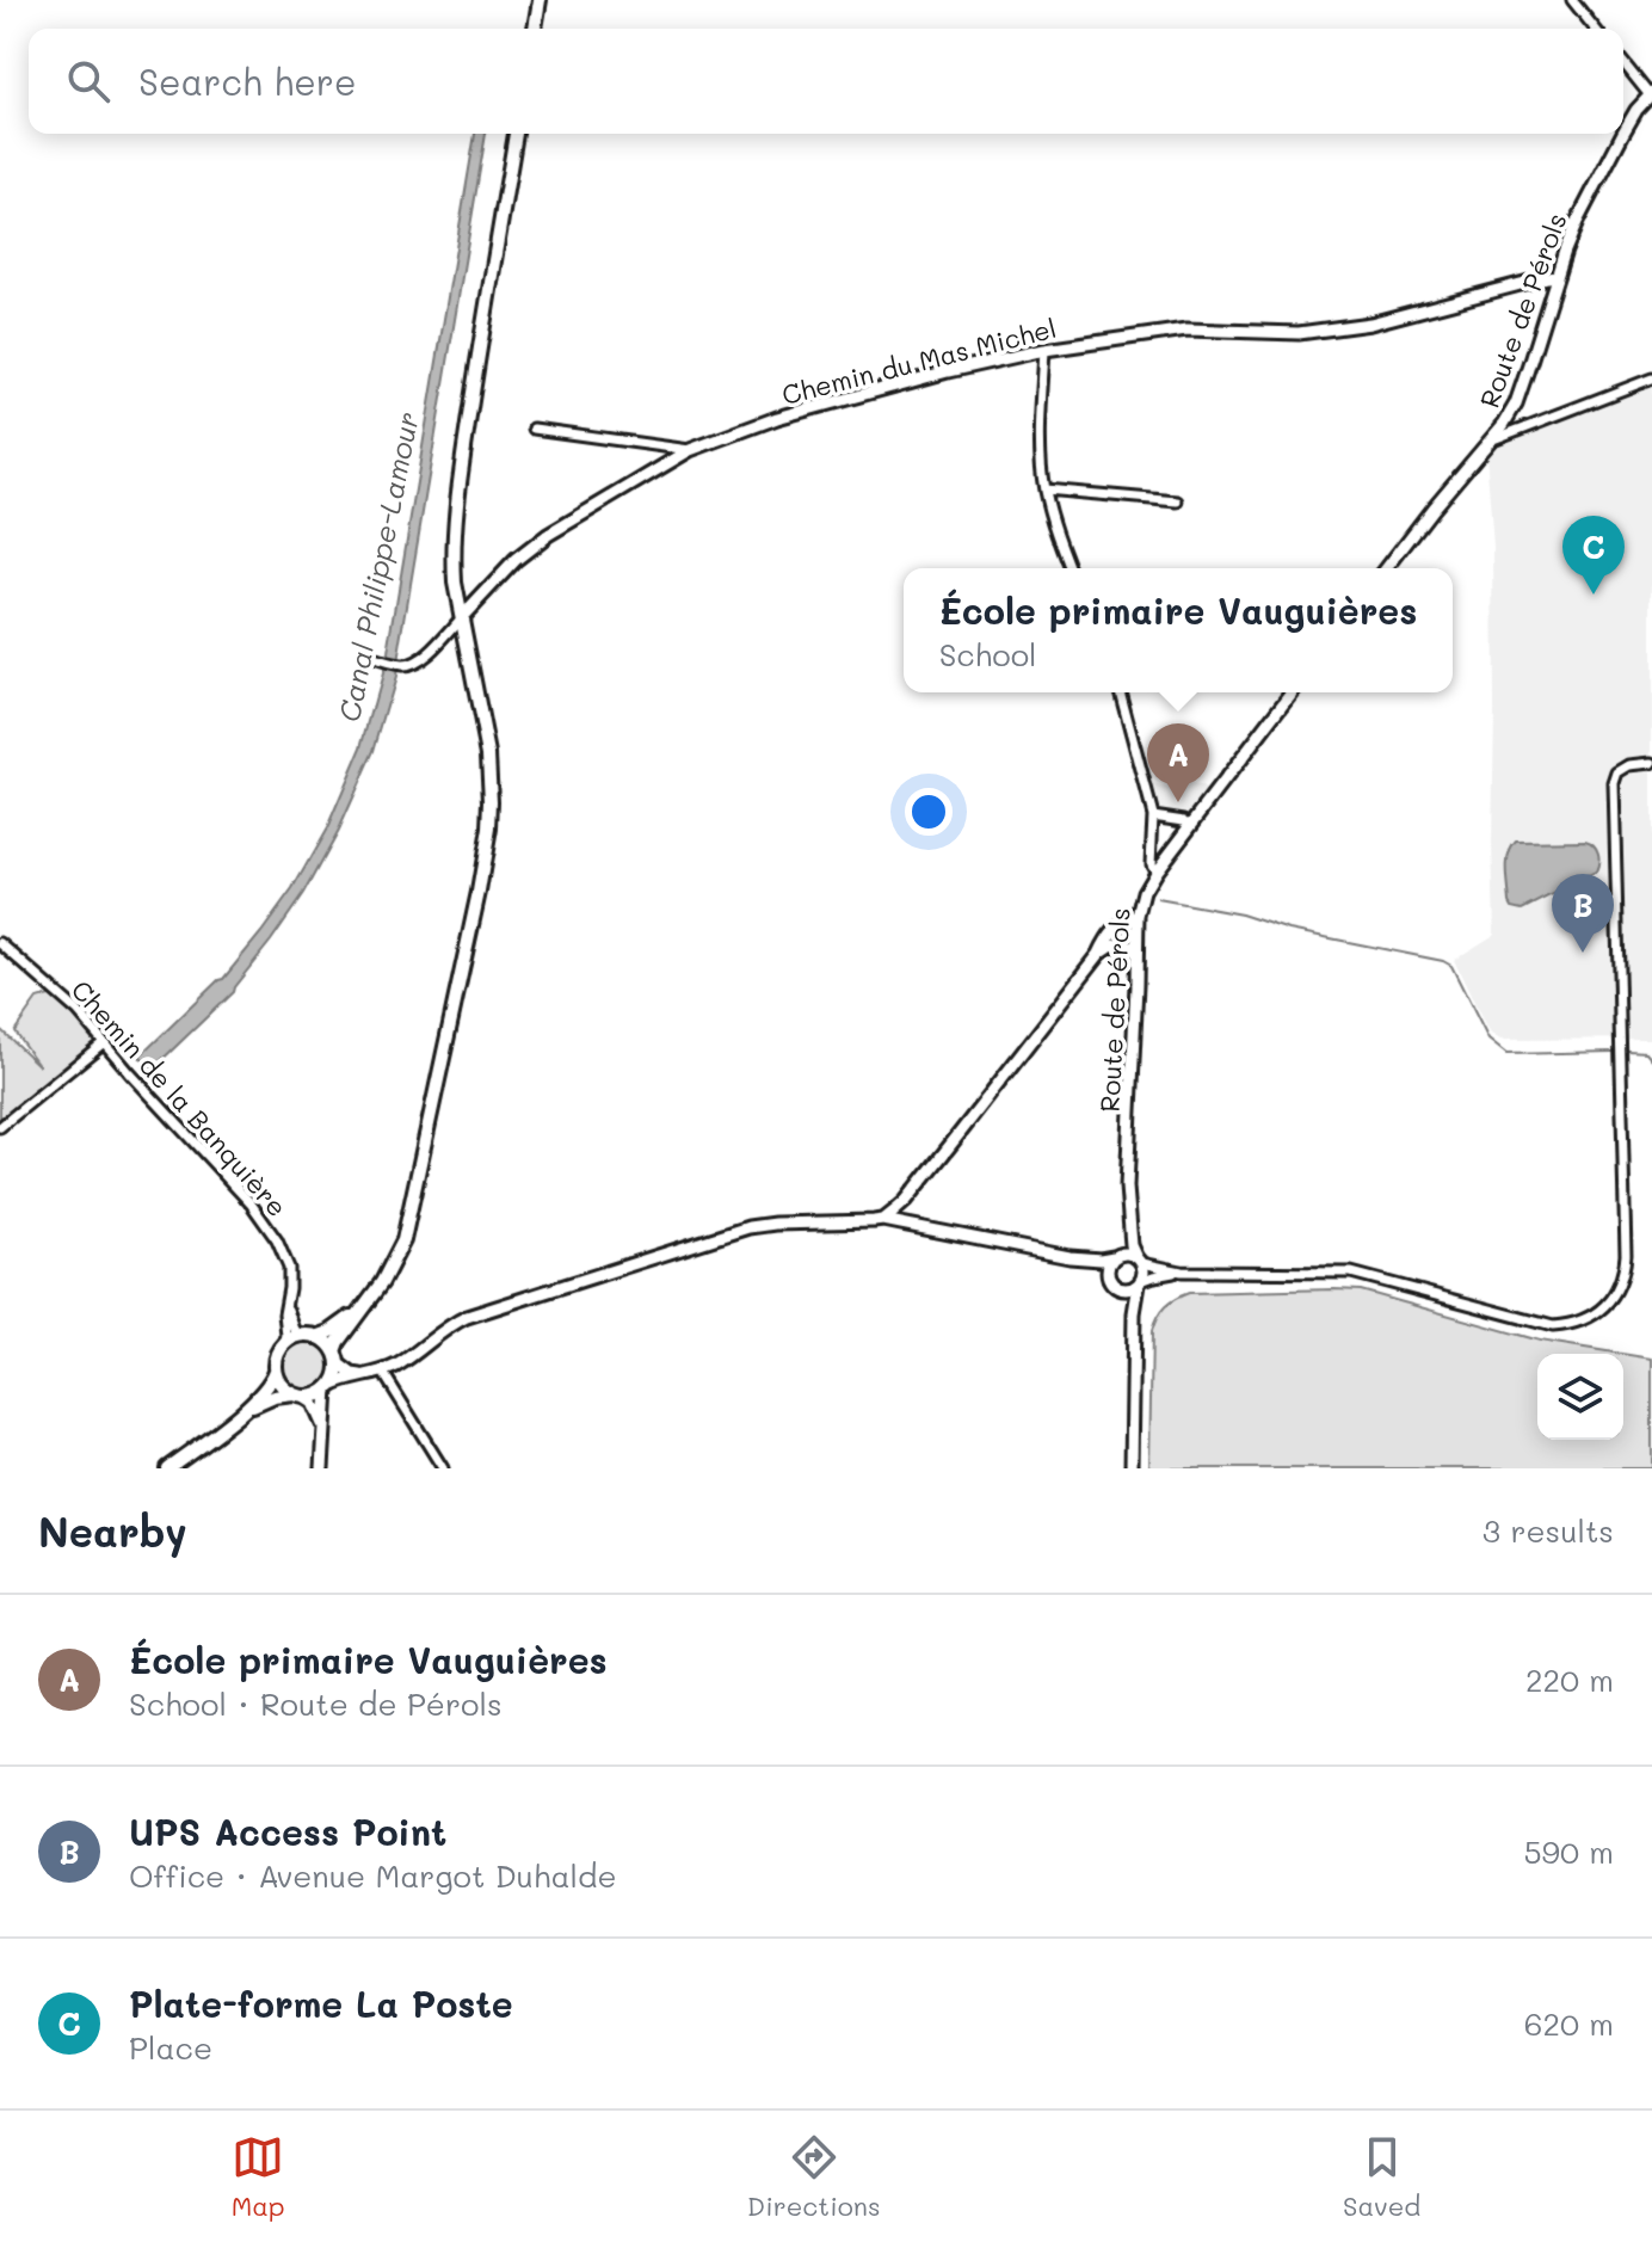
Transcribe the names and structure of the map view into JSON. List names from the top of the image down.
{
  "streets": {
    "street": ["Route de Pérols", "Chemin du Mas Michel", "Chemin de la Banquière"]
  },
  "crossings": [
    ["Route de Pérols", "Chemin du Mas Michel"]
  ],
  "water": ["Canal Philippe-Lamour"],
  "page": {
    "search": "Search here",
    "pins": ["C", "A", "B"],
    "popup": ["École primaire Vauguières", "School"],
    "heading": ["Nearby", "3 results"],
    "list": [
      {
        "mark": "A",
        "name": "École primaire Vauguières",
        "note": "School · Route de Pérols",
        "value": "220 m"
      },
      {
        "mark": "B",
        "name": "UPS Access Point",
        "note": "Office · Avenue Margot Duhalde",
        "value": "590 m"
      },
      {
        "mark": "C",
        "name": "Plate-forme La Poste",
        "note": "Place",
        "value": "620 m"
      }
    ],
    "nav": ["Map", "Directions", "Saved"]
  }
}
